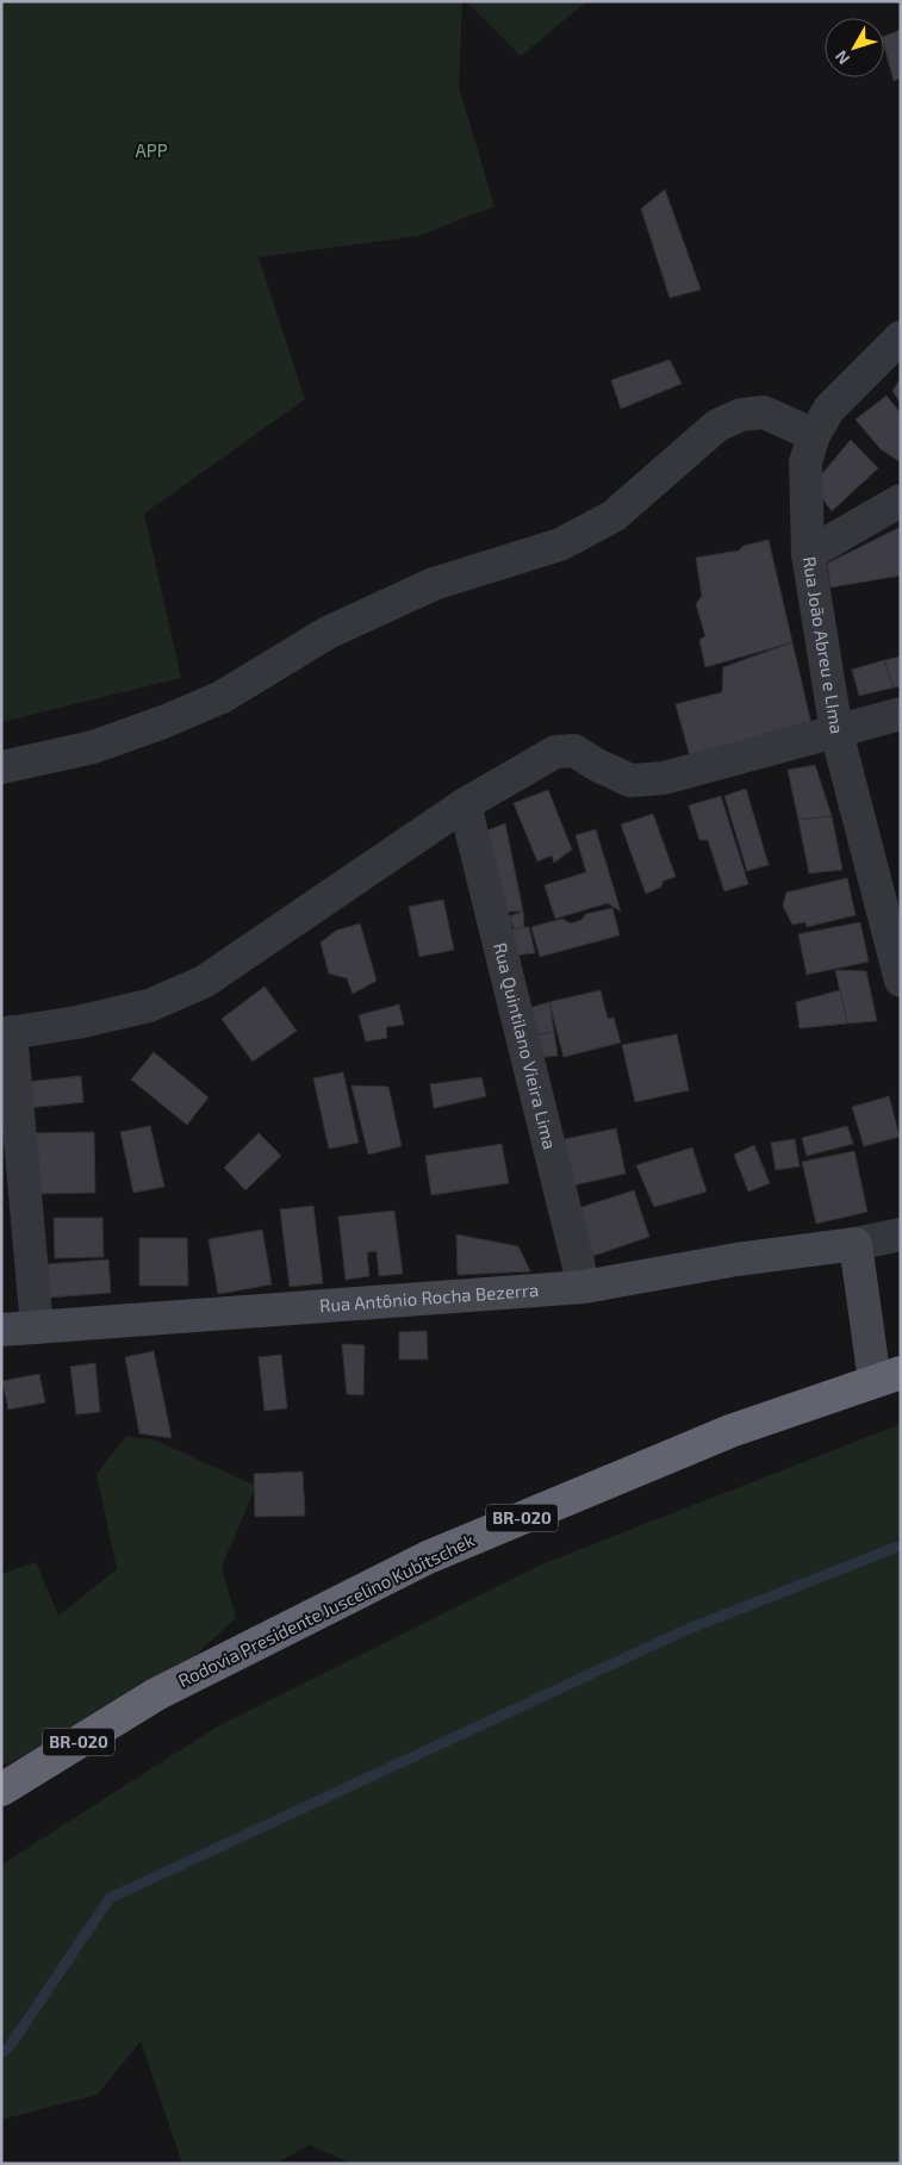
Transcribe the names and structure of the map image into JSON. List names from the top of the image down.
{
  "streets": {
    "highway": ["BR-020", "Rodovia Presidente Juscelino Kubitschek"],
    "street": ["Rua João Abreu e LIma", "Rua Quintilano Vieira Lima", "Rua Antônio Rocha Bezerra"]
  },
  "crossings": [
    ["Rua Quintilano Vieira Lima", "Rua Antônio Rocha Bezerra"]
  ],
  "parks": ["APP"],
  "north": "bottom left"
}
